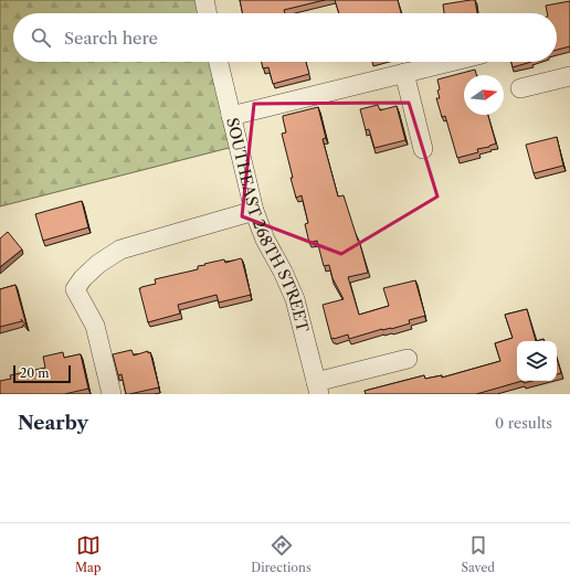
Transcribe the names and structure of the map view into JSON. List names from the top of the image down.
{
  "streets": {
    "street": ["SOUTHEAST 268TH STREET"]
  },
  "scale_bar": "20 m",
  "north": "right",
  "page": {
    "search": "Search here",
    "scale": "20 m",
    "heading": ["Nearby", "0 results"],
    "nav": ["Map", "Directions", "Saved"]
  }
}
